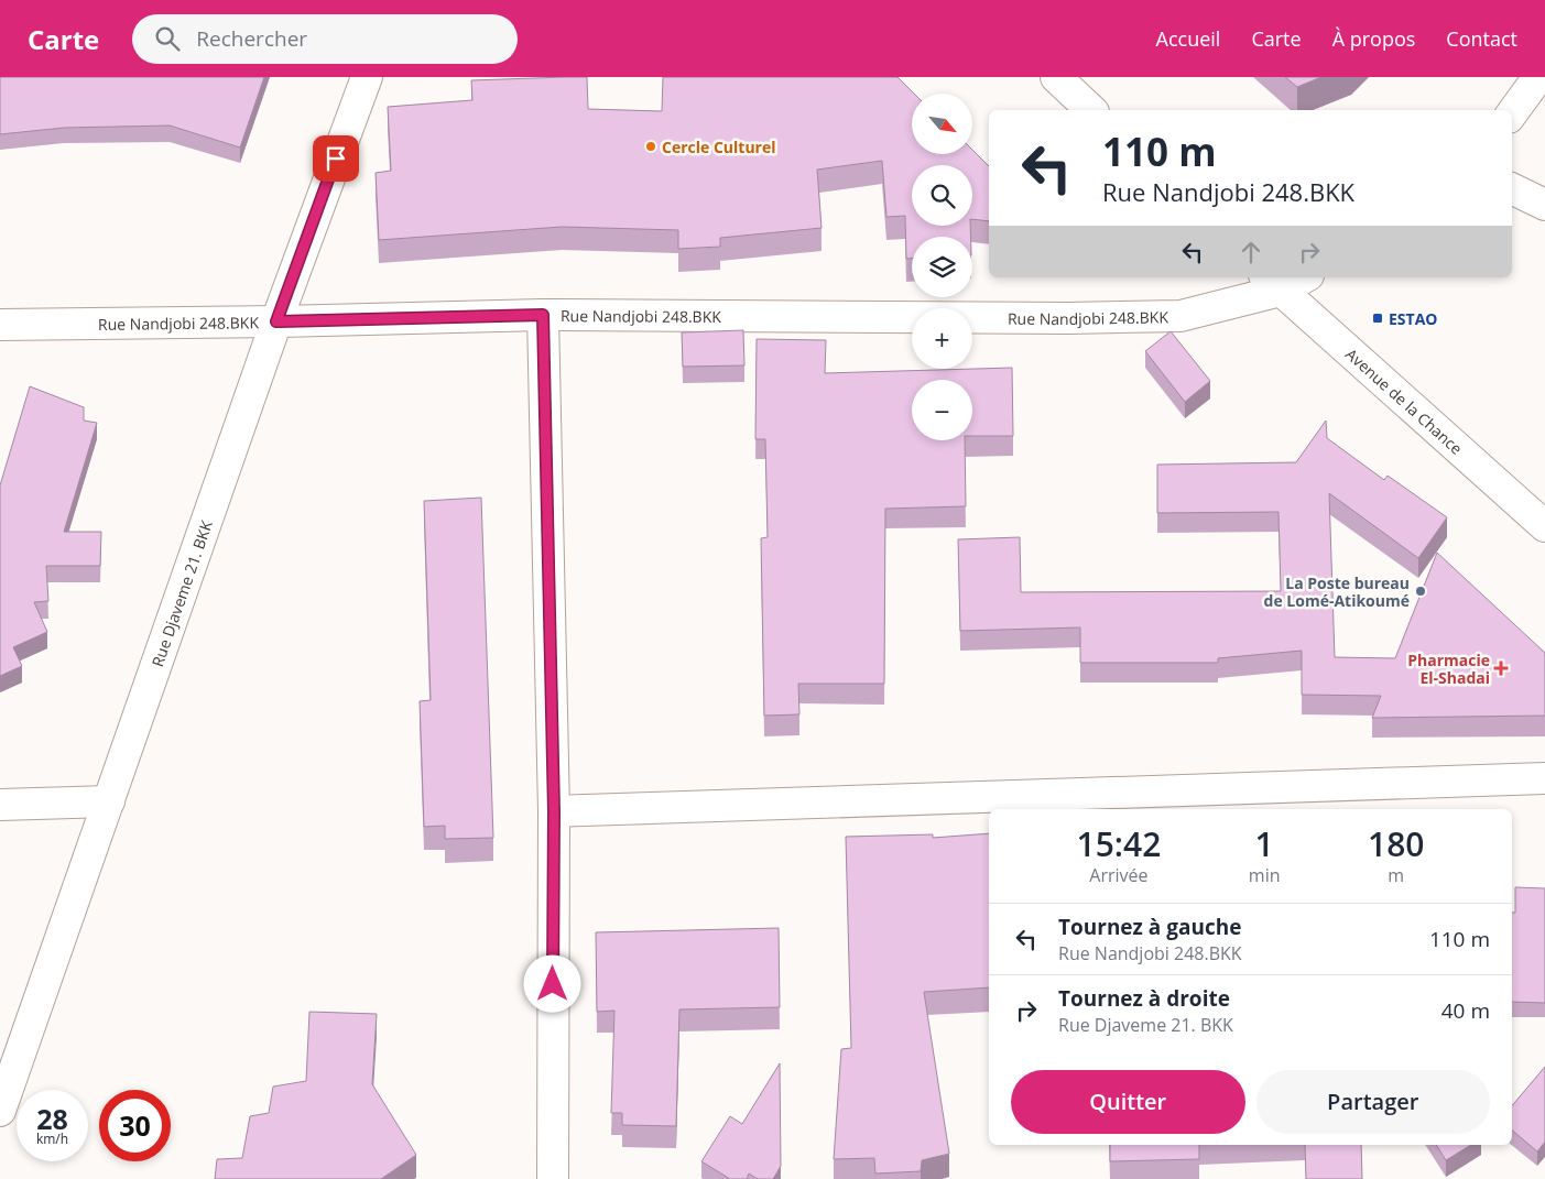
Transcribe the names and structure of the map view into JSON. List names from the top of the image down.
{
  "streets": {
    "street": ["Rue Nandjobi 248.BKK", "Avenue de la Chance", "Rue Djaveme 21. BKK"]
  },
  "crossings": [
    ["Rue Nandjobi 248.BKK", "Avenue de la Chance"],
    ["Rue Nandjobi 248.BKK", "Rue Djaveme 21. BKK"]
  ],
  "places": {
    "other": ["Cercle Culturel", "La Poste bureau de Lomé-Atikoumé"],
    "transit": ["ESTAO"],
    "health": ["Pharmacie El-Shadai"]
  },
  "north": "bottom right",
  "page": {
    "header": "Carte",
    "search": "Rechercher",
    "nav": [
      "Accueil",
      "Carte",
      "À propos",
      "Contact"
    ],
    "map_buttons": ["+", "−"],
    "turn": ["110 m", "Rue Nandjobi 248.BKK"],
    "eta": [
      "15:42",
      "Arrivée",
      "1",
      "min",
      "180",
      "m"
    ],
    "list": [
      {
        "name": "Tournez à gauche",
        "note": "Rue Nandjobi 248.BKK",
        "value": "110 m"
      },
      {
        "name": "Tournez à droite",
        "note": "Rue Djaveme 21. BKK",
        "value": "40 m"
      }
    ],
    "buttons": ["Quitter", "Partager"],
    "speed": "28 km/h",
    "limit": "30"
  }
}
